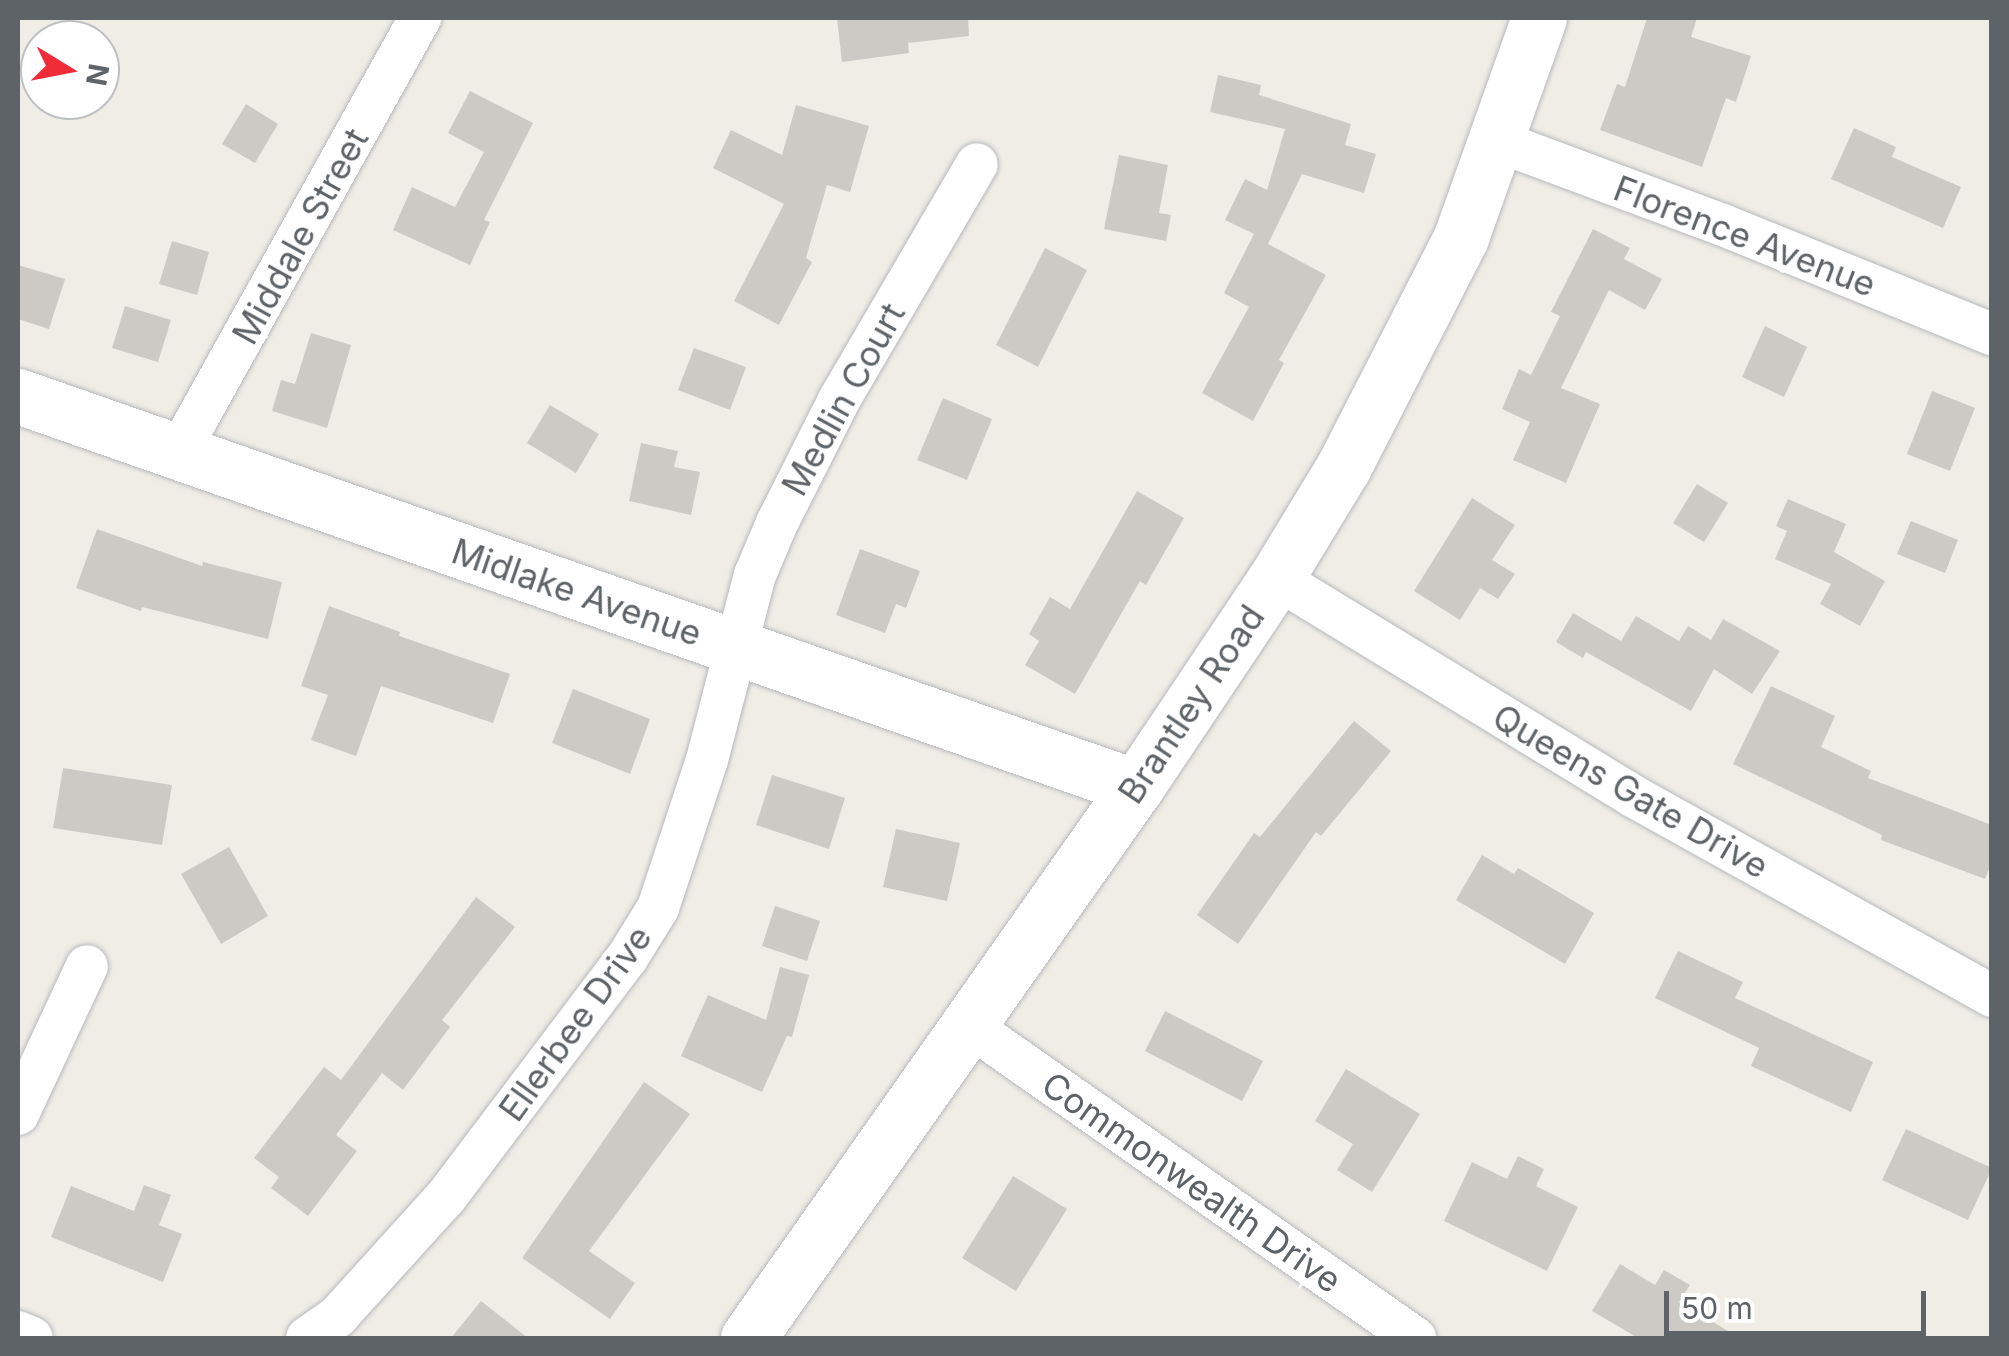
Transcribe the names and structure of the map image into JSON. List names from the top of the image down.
{
  "streets": {
    "street": [
      "Middale Street",
      "Florence Avenue",
      "Medlin Court",
      "Midlake Avenue",
      "Brantley Road",
      "Queens Gate Drive",
      "Ellerbee Drive",
      "Commonwealth Drive"
    ]
  },
  "crossings": [
    ["Middale Street", "Midlake Avenue"],
    ["Florence Avenue", "Brantley Road"],
    ["Medlin Court", "Midlake Avenue"],
    ["Medlin Court", "Ellerbee Drive"],
    ["Midlake Avenue", "Brantley Road"],
    ["Midlake Avenue", "Ellerbee Drive"],
    ["Brantley Road", "Queens Gate Drive"],
    ["Brantley Road", "Commonwealth Drive"]
  ],
  "scale_bar": "50 m",
  "north": "right"
}
